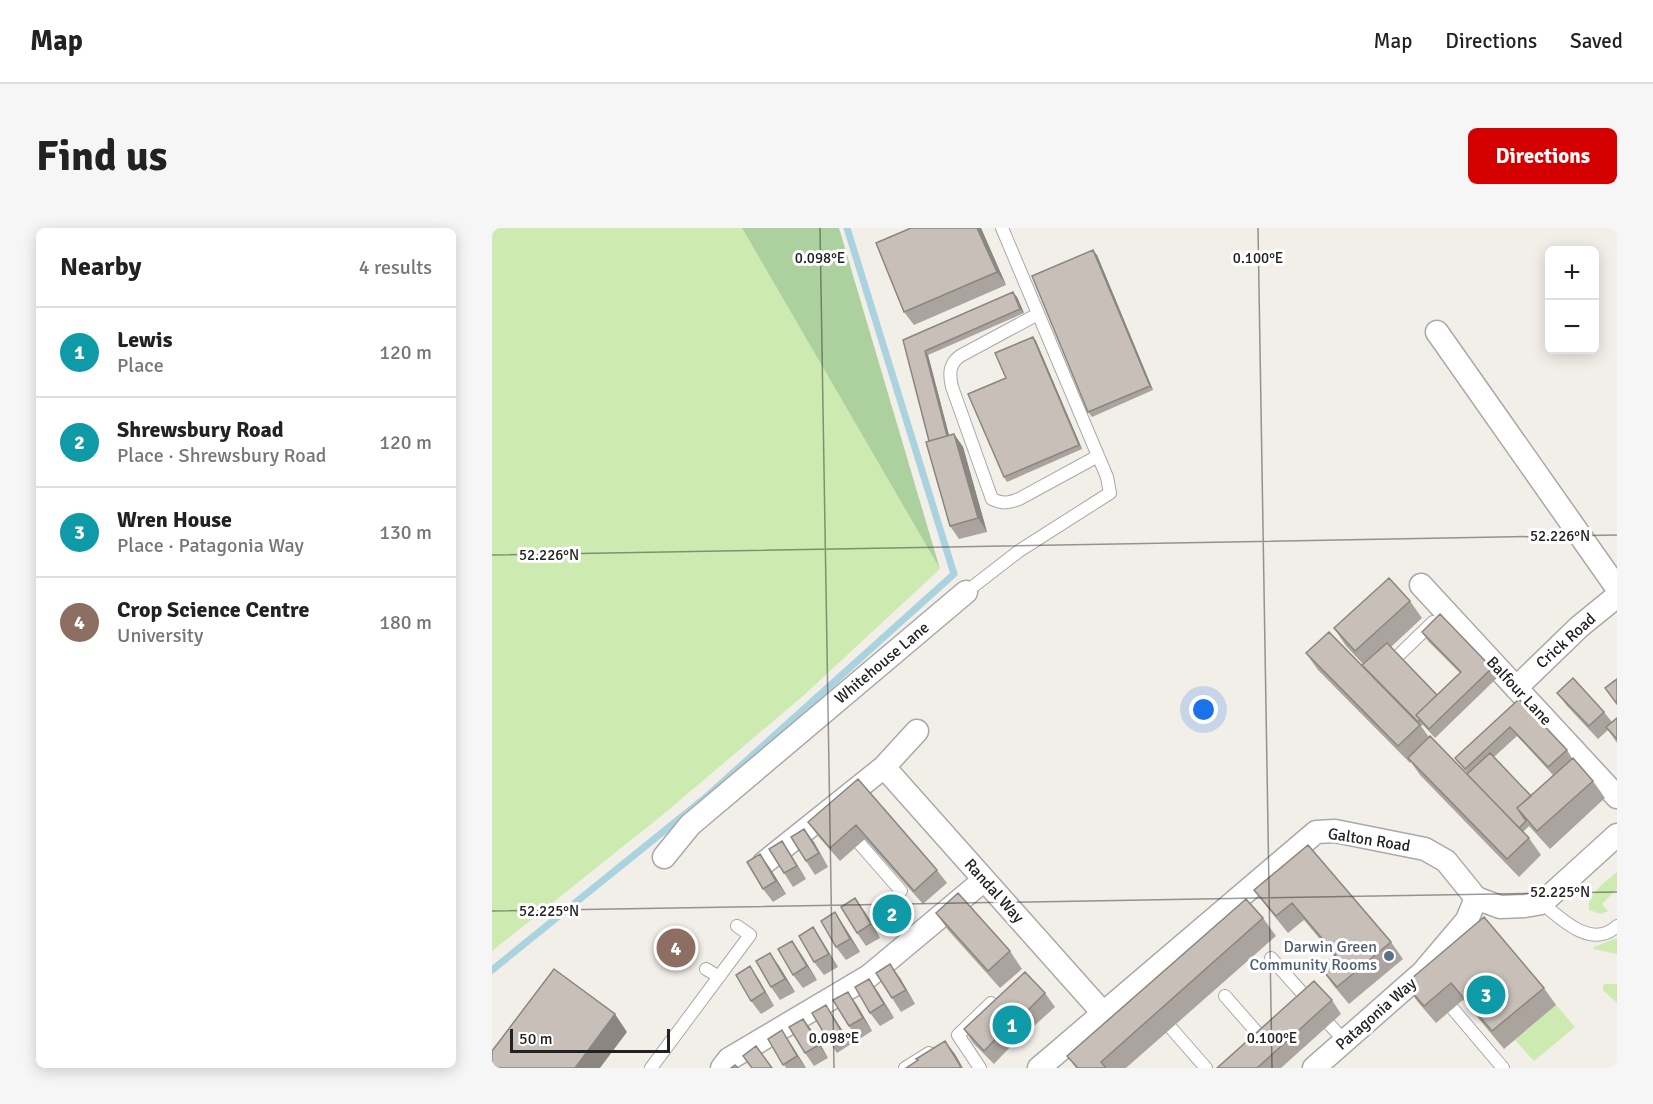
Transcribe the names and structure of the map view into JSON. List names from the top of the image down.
{
  "streets": {
    "street": [
      "Crick Road",
      "Whitehouse Lane",
      "Balfour Lane",
      "Galton Road",
      "Randal Way",
      "Patagonia Way"
    ]
  },
  "crossings": [
    ["Crick Road", "Balfour Lane"],
    ["Galton Road", "Randal Way"],
    ["Galton Road", "Patagonia Way"]
  ],
  "places": ["Darwin Green Community Rooms"],
  "scale_bar": "50 m",
  "page": {
    "header": "Map",
    "nav": ["Map", "Directions", "Saved"],
    "buttons": "Directions",
    "title": "Find us",
    "heading": ["Nearby", "4 results"],
    "map_buttons": ["+", "−"],
    "list": [
      {
        "mark": "1",
        "name": "Lewis",
        "note": "Place",
        "value": "120 m"
      },
      {
        "mark": "2",
        "name": "Shrewsbury Road",
        "note": "Place · Shrewsbury Road",
        "value": "120 m"
      },
      {
        "mark": "3",
        "name": "Wren House",
        "note": "Place · Patagonia Way",
        "value": "130 m"
      },
      {
        "mark": "4",
        "name": "Crop Science Centre",
        "note": "University",
        "value": "180 m"
      }
    ],
    "pins": [
      "2",
      "4",
      "3",
      "1"
    ],
    "scale": "50 m"
  },
  "coordinates": [
    "0.098°E",
    "0.100°E",
    "52.226°N",
    "52.225°N"
  ]
}
